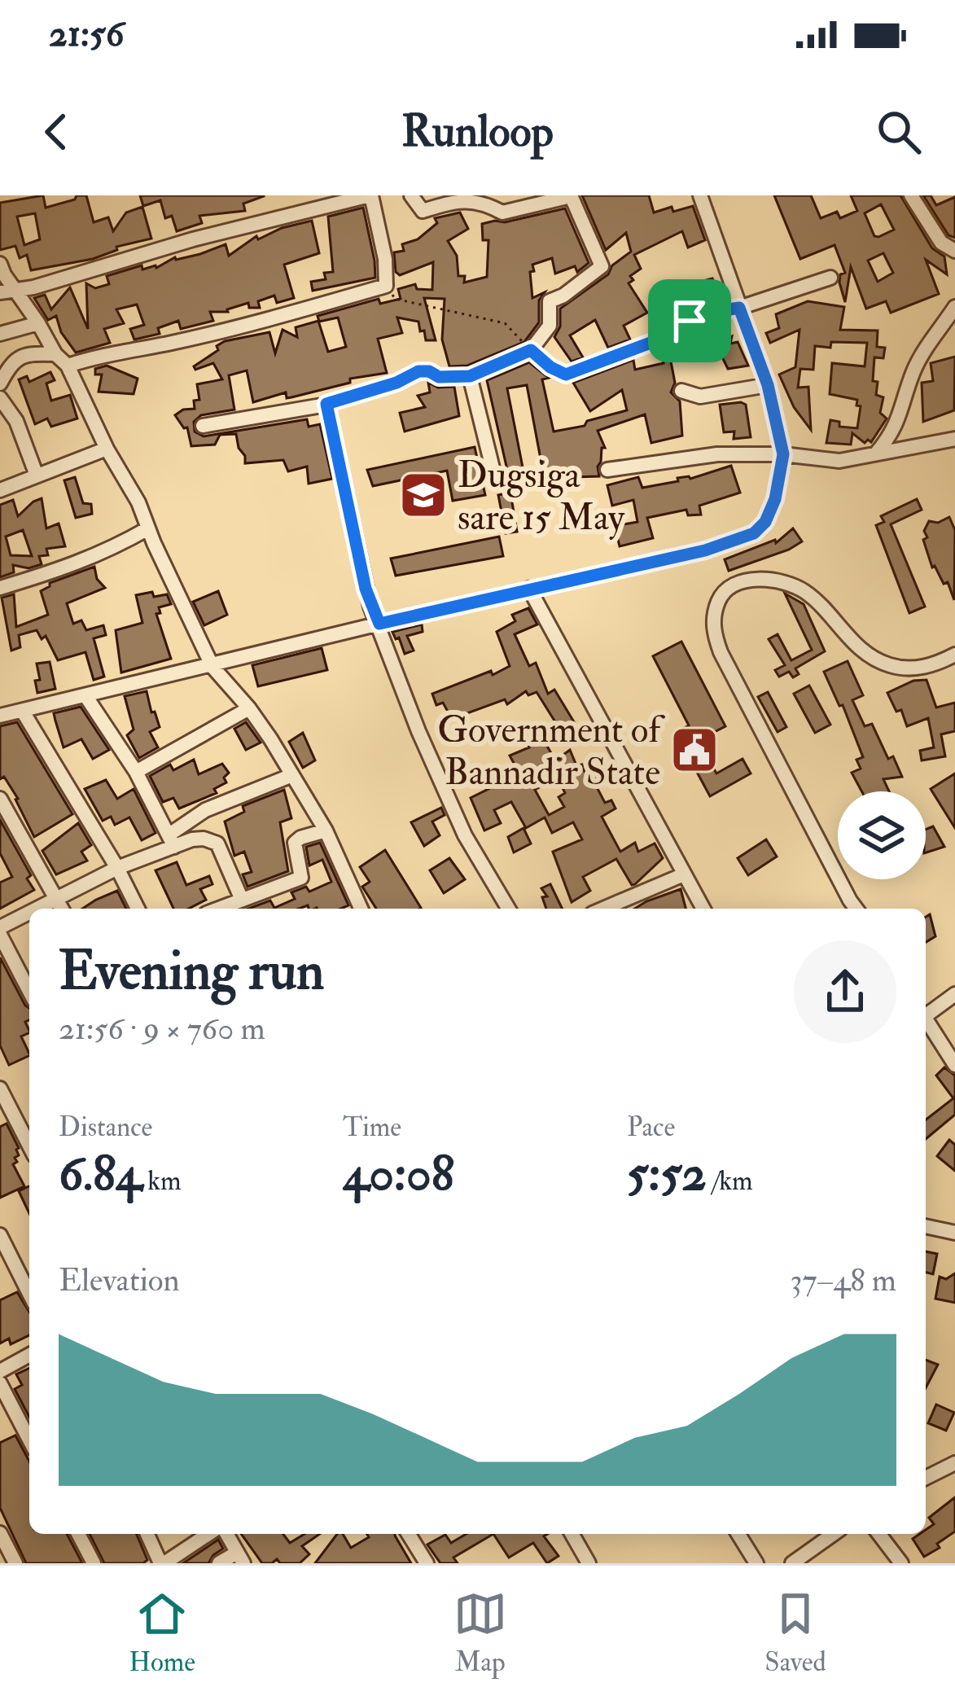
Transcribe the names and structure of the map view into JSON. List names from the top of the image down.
{
  "places": {
    "school or university": ["Dugsiga sare 15 May"],
    "public building": ["Government of Bannadir State"]
  },
  "page": {
    "status": "21:56",
    "header": "Runloop",
    "heading": ["Evening run", "21:56 · 9 × 760 m"],
    "stats": [
      ["Distance", "6.84 km"],
      ["Time", "40:08"],
      ["Pace", "5:52 /km"]
    ],
    "chart": ["Elevation", "37–48 m"],
    "tabs": ["Home", "Map", "Saved"]
  }
}
